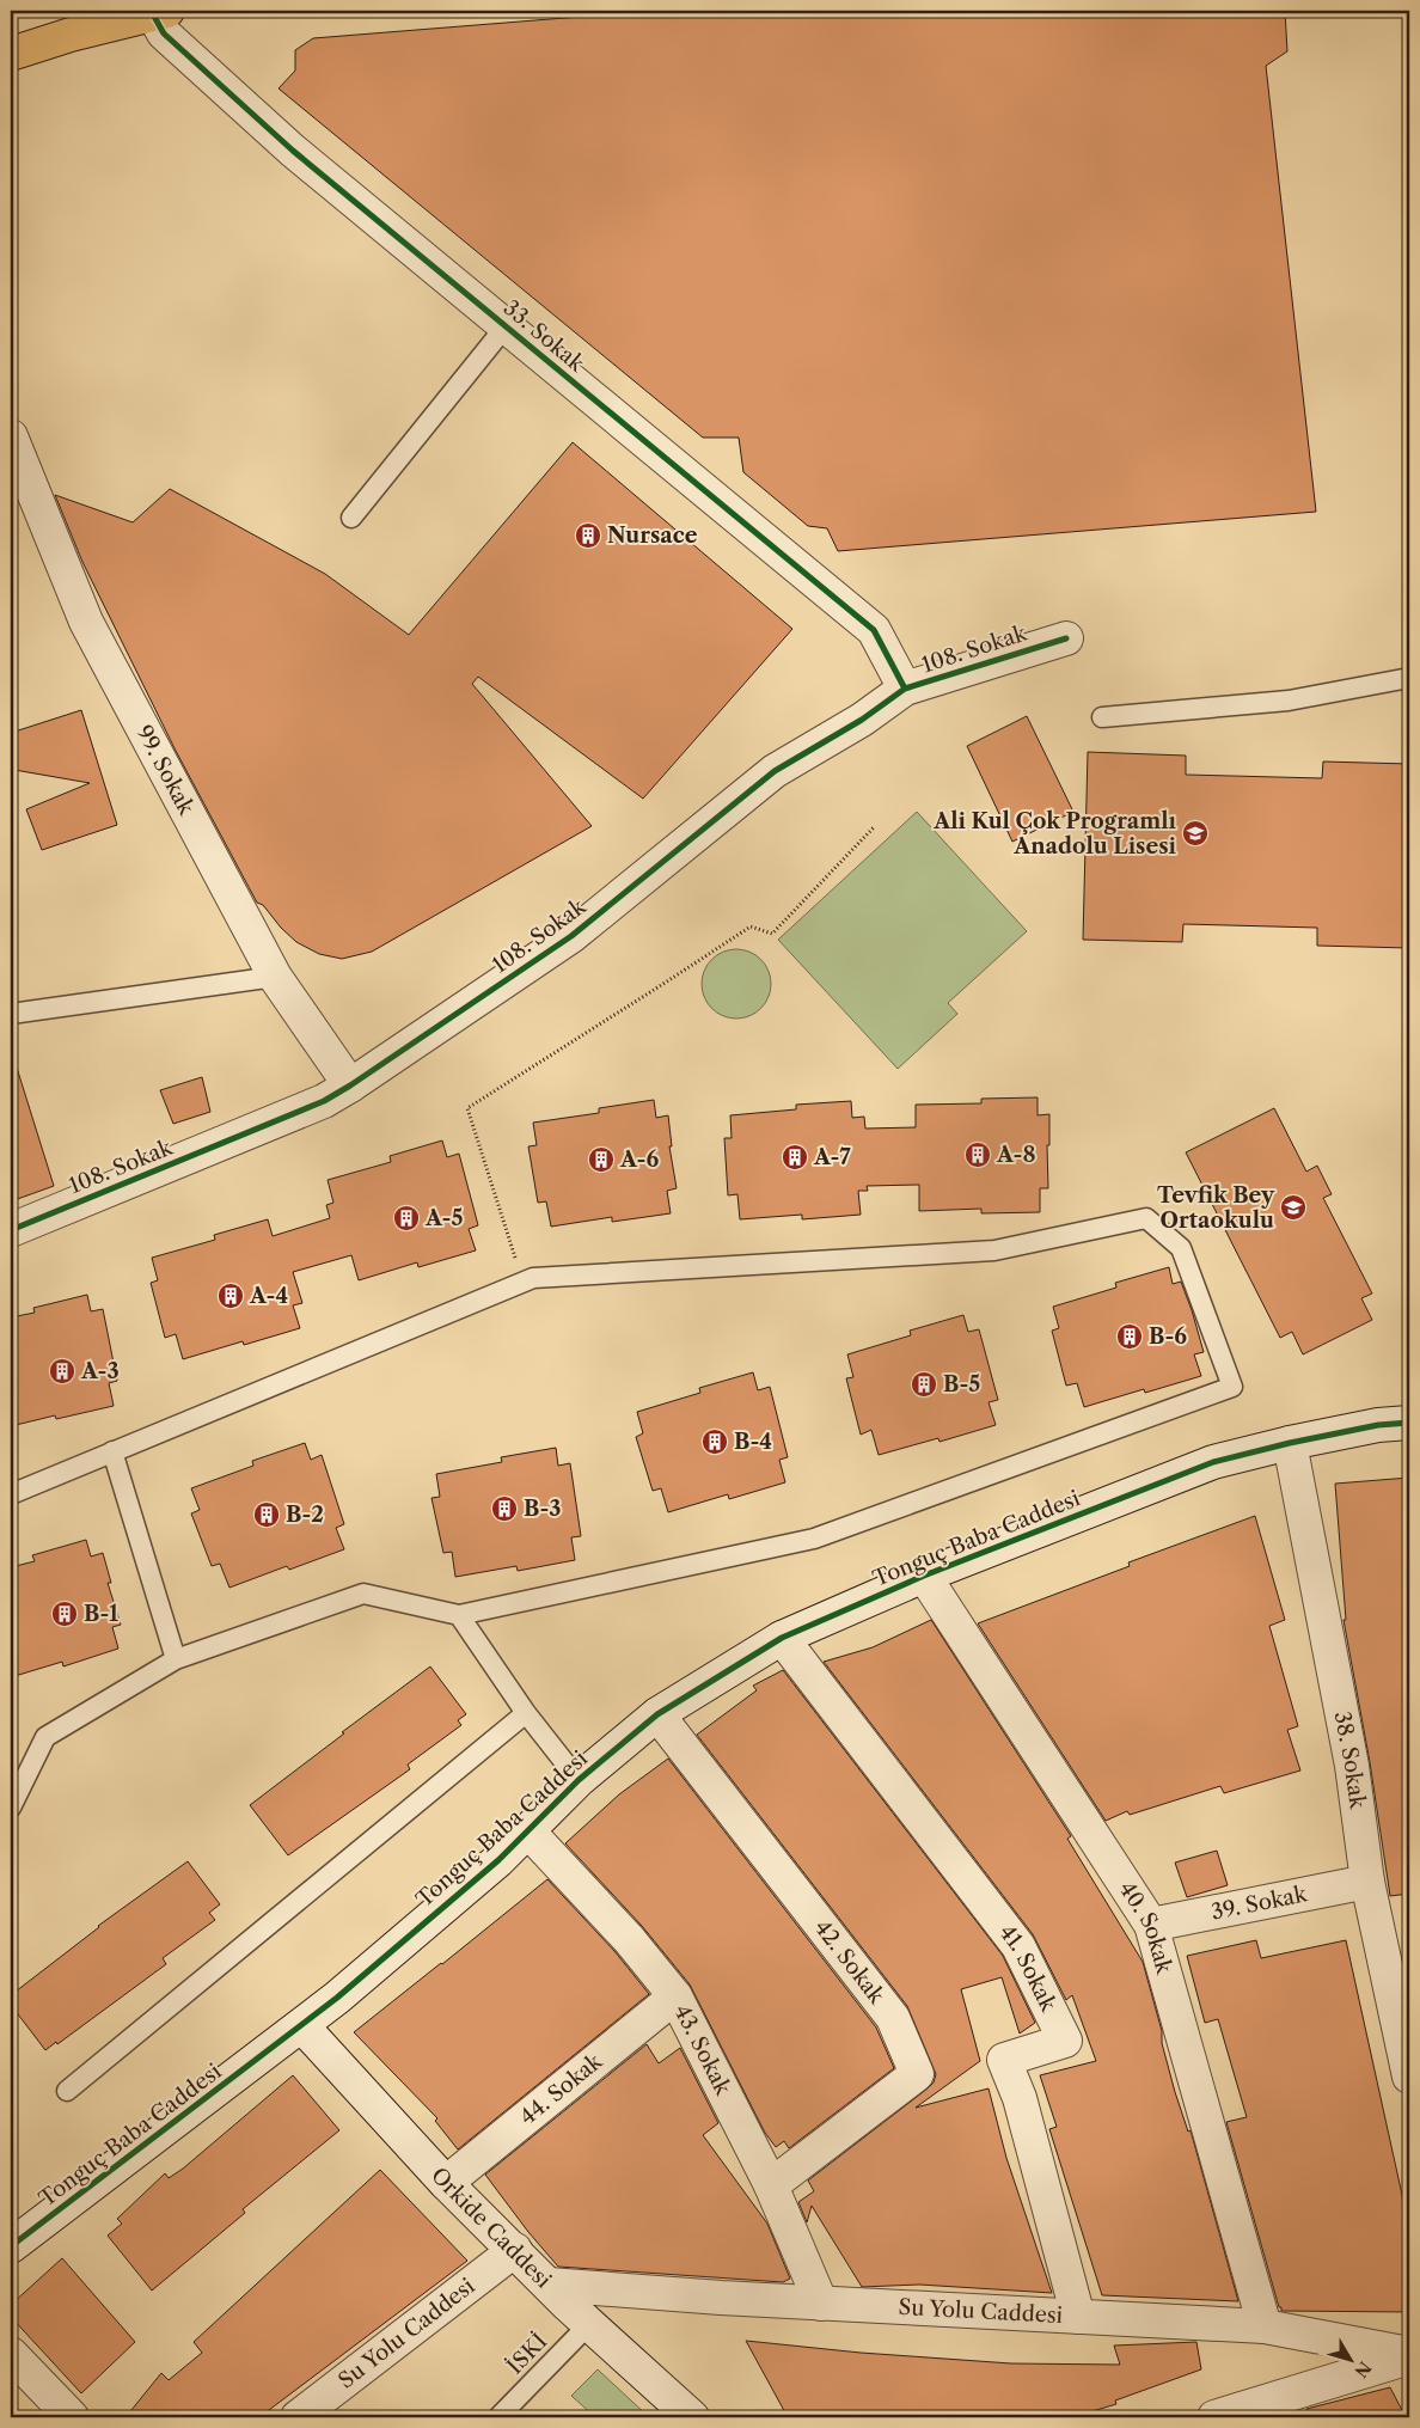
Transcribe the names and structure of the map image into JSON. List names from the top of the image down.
{
  "streets": {
    "street": [
      "33. Sokak",
      "108. Sokak",
      "99. Sokak",
      "Tonguç Baba Caddesi",
      "38. Sokak",
      "39. Sokak",
      "40. Sokak",
      "42. Sokak",
      "41. Sokak",
      "43. Sokak",
      "44. Sokak",
      "Orkide Caddesi",
      "Su Yolu Caddesi"
    ],
    "lane": ["İSKİ"]
  },
  "crossings": [
    ["33. Sokak", "108. Sokak"],
    ["108. Sokak", "99. Sokak"],
    ["Tonguç Baba Caddesi", "38. Sokak"],
    ["Tonguç Baba Caddesi", "40. Sokak"],
    ["Tonguç Baba Caddesi", "42. Sokak"],
    ["Tonguç Baba Caddesi", "41. Sokak"],
    ["Tonguç Baba Caddesi", "43. Sokak"],
    ["Tonguç Baba Caddesi", "Orkide Caddesi"],
    ["38. Sokak", "39. Sokak"],
    ["39. Sokak", "40. Sokak"],
    ["40. Sokak", "Su Yolu Caddesi"],
    ["42. Sokak", "43. Sokak"],
    ["41. Sokak", "Su Yolu Caddesi"],
    ["43. Sokak", "44. Sokak"],
    ["43. Sokak", "Su Yolu Caddesi"],
    ["44. Sokak", "Orkide Caddesi"],
    ["Orkide Caddesi", "Su Yolu Caddesi"],
    ["Orkide Caddesi", "İSKİ"]
  ],
  "places": {
    "building": [
      "Nursace",
      "A-8",
      "A-7",
      "A-6",
      "A-5",
      "A-4",
      "B-6",
      "A-3",
      "B-5",
      "B-4",
      "B-3",
      "B-2",
      "B-1"
    ],
    "school or university": ["Ali Kul Çok Programlı Anadolu Lisesi", "Tevfik Bey Ortaokulu"]
  },
  "north": "bottom right"
}
